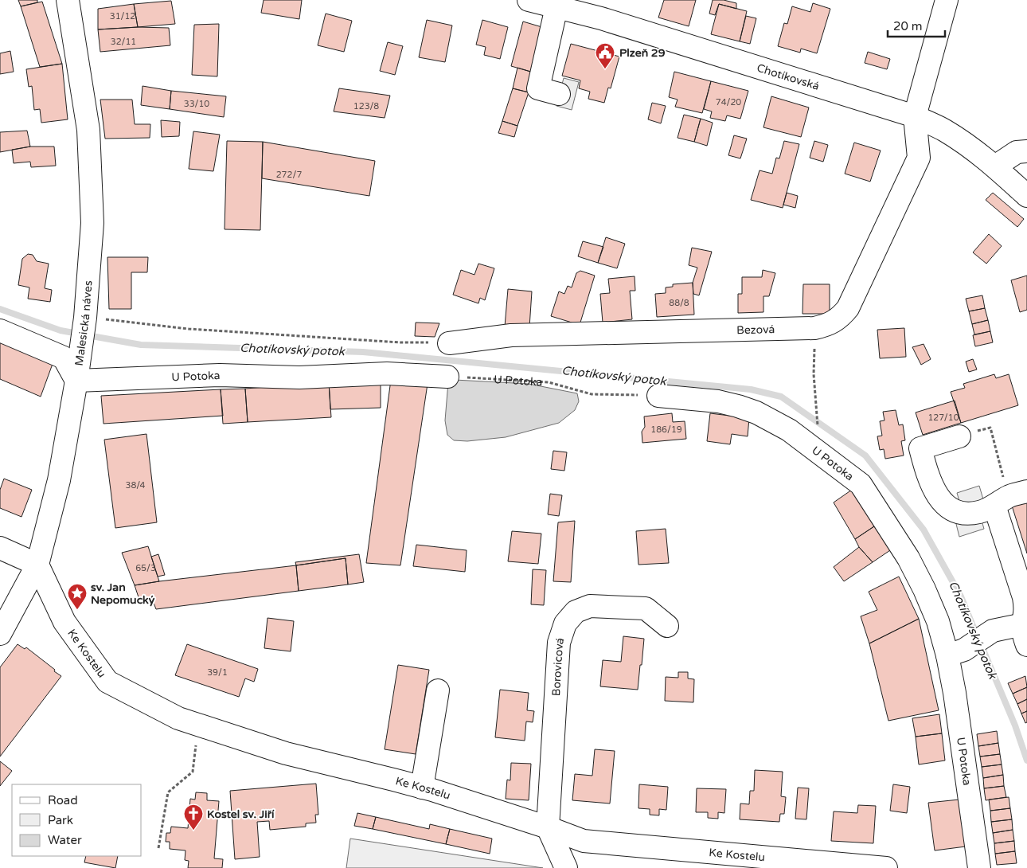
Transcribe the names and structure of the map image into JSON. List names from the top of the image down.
{
  "streets": {
    "street": [
      "Chotíkovská",
      "Malesická náves",
      "Bezová",
      "U Potoka",
      "Ke Kostelu",
      "Borovicová"
    ]
  },
  "crossings": [
    ["Chotíkovská", "Bezová"],
    ["Malesická náves", "U Potoka"],
    ["Malesická náves", "Ke Kostelu"],
    ["Ke Kostelu", "Borovicová"]
  ],
  "water": ["Chotíkovský potok"],
  "places": {
    "public building": ["Plzeň 29"],
    "place": ["sv. Jan Nepomucký"],
    "church": ["Kostel sv. Jiří"]
  },
  "house_numbers": [
    "31/12",
    "32/11",
    "74/20",
    "33/10",
    "123/8",
    "272/7",
    "88/8",
    "127/10",
    "186/19",
    "38/4",
    "65/3",
    "39/1"
  ],
  "legend": ["Road", "Park", "Water"],
  "scale_bar": "20 m"
}
